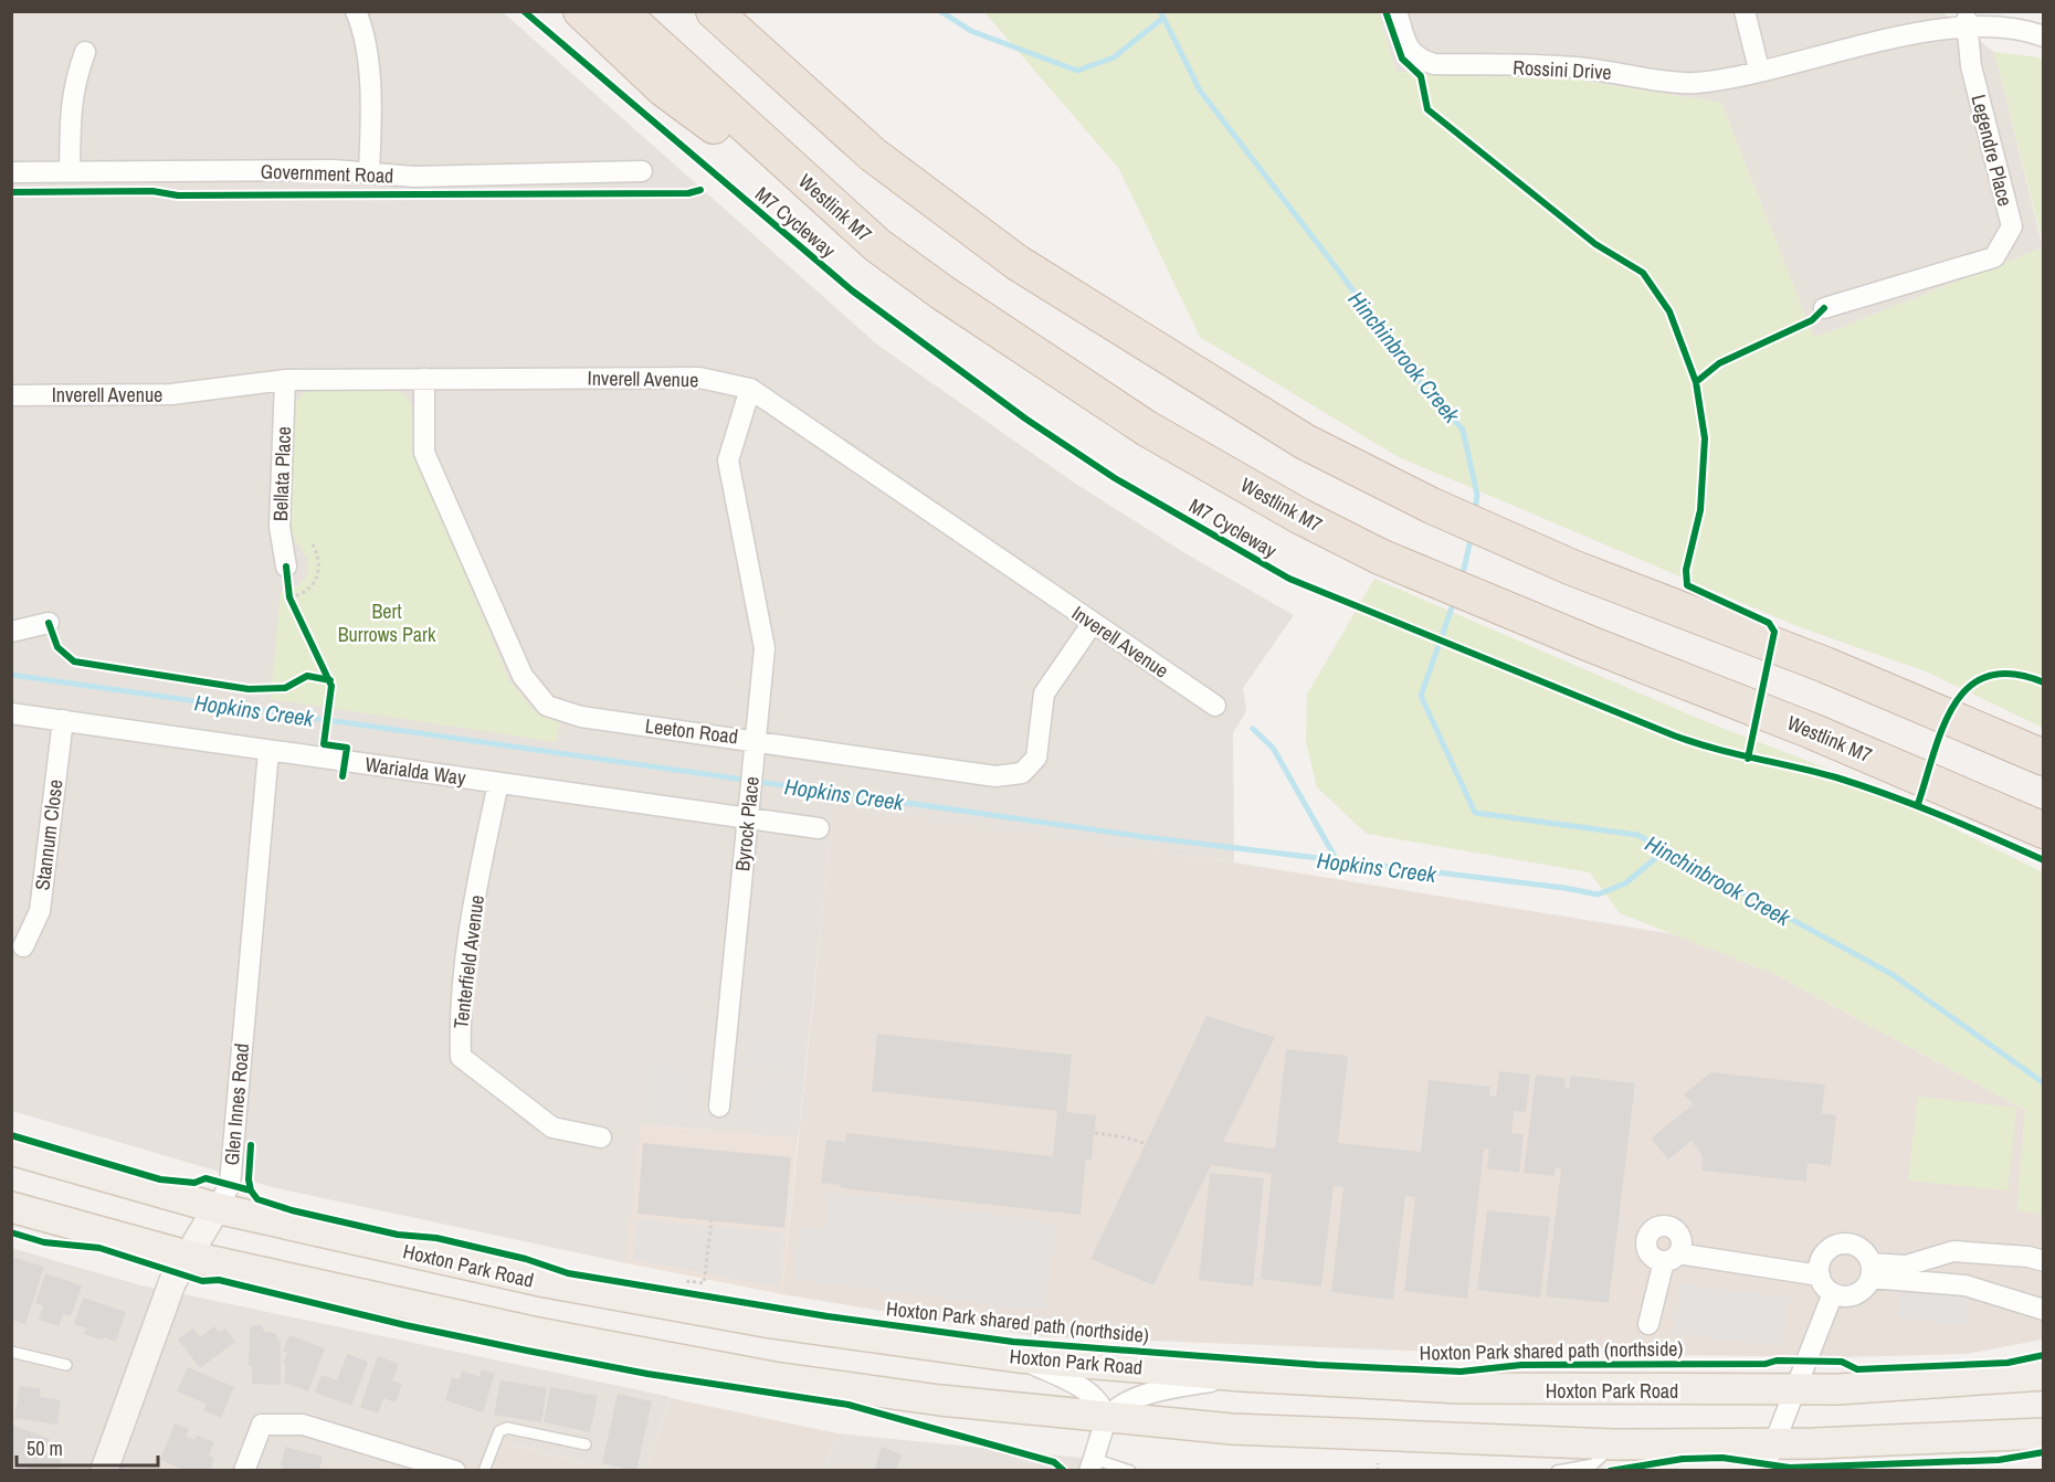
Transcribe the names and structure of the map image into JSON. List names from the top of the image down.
{
  "streets": {
    "highway": ["Westlink M7"],
    "main road": ["Hoxton Park Road"],
    "street": [
      "Rossini Drive",
      "Legendre Place",
      "Government Road",
      "Inverell Avenue",
      "Bellata Place",
      "Leeton Road",
      "Warialda Way",
      "Byrock Place",
      "Stannum Close",
      "Tenterfield Avenue",
      "Glen Innes Road"
    ],
    "cycle path": ["M7 Cycleway", "Hoxton Park shared path (northside)"]
  },
  "crossings": [
    ["Rossini Drive", "Legendre Place"],
    ["Inverell Avenue", "Bellata Place"],
    ["Inverell Avenue", "Leeton Road"],
    ["Inverell Avenue", "Byrock Place"],
    ["Leeton Road", "Byrock Place"],
    ["Warialda Way", "Byrock Place"],
    ["Warialda Way", "Stannum Close"],
    ["Warialda Way", "Tenterfield Avenue"],
    ["Warialda Way", "Glen Innes Road"],
    ["Glen Innes Road", "Hoxton Park Road"]
  ],
  "water": ["Hinchinbrook Creek", "Hopkins Creek"],
  "parks": ["Bert Burrows Park"],
  "scale_bar": "50 m"
}
